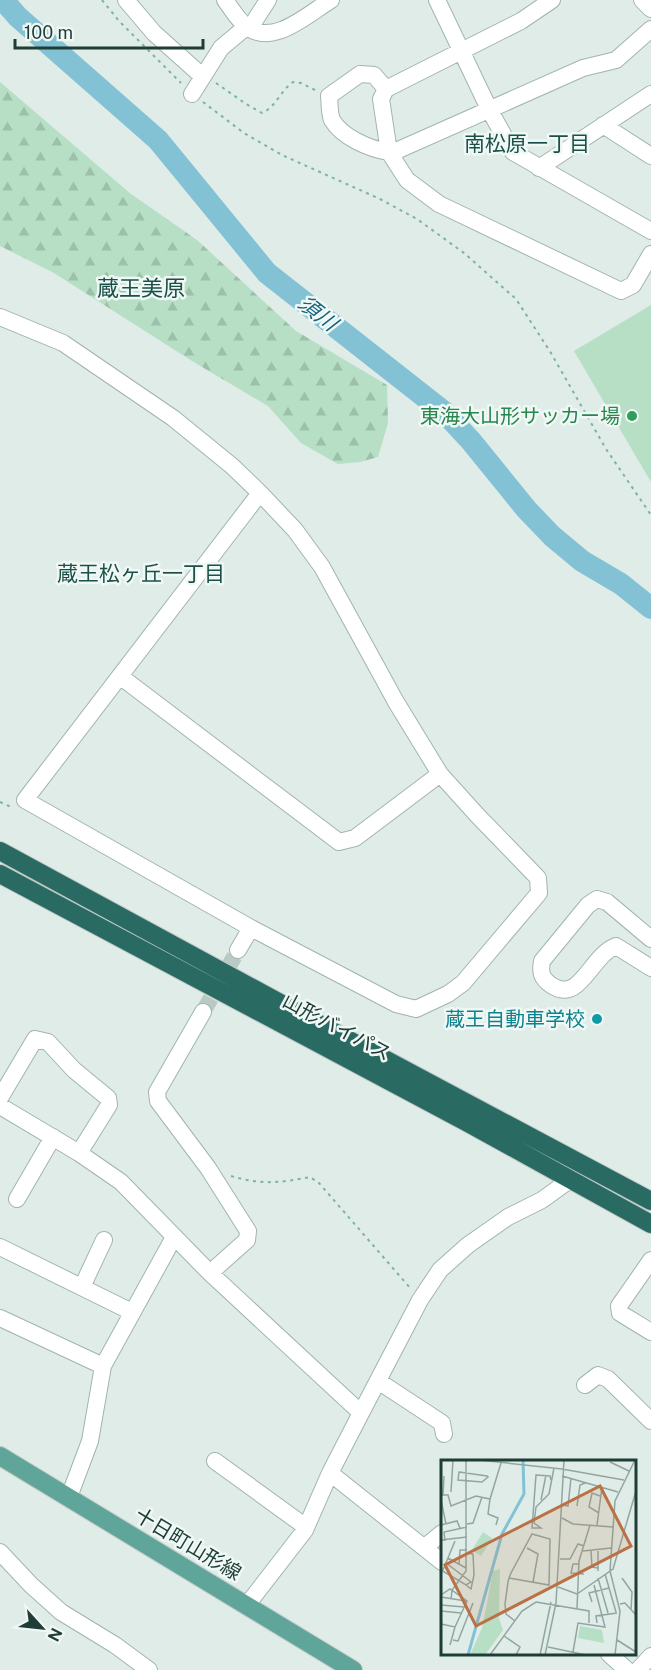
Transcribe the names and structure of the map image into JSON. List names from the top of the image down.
{
  "streets": {
    "highway": ["山形バイパス"],
    "main road": ["十日町山形線"]
  },
  "districts": ["南松原一丁目", "蔵王美原", "蔵王松ヶ丘一丁目"],
  "water": ["須川"],
  "places": ["東海大山形サッカー場", "蔵王自動車学校"],
  "scale_bar": "100 m",
  "north": "bottom right"
}
